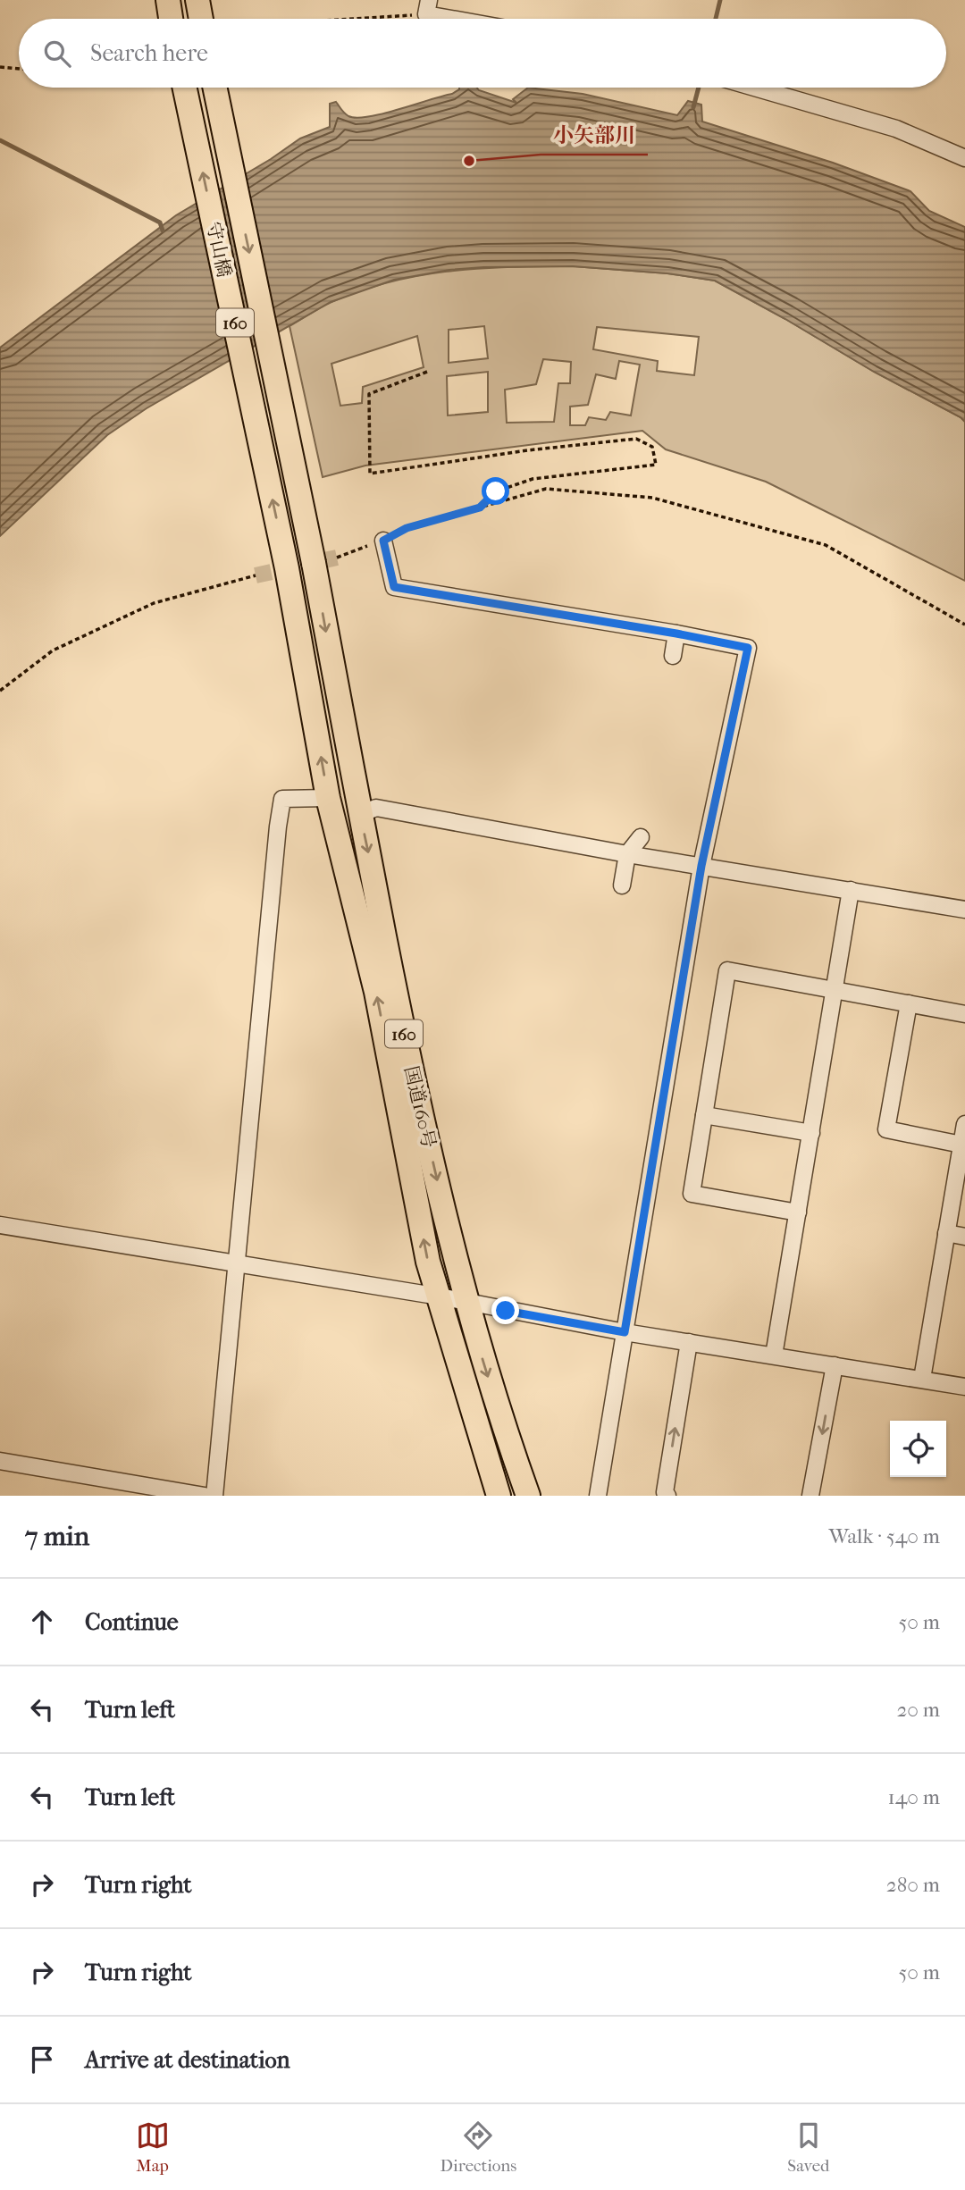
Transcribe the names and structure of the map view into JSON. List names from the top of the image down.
{
  "streets": {
    "highway": ["守山橋", "160", "国道160号"]
  },
  "crossings": [
    ["守山橋", "国道160号"]
  ],
  "places": ["小矢部川"],
  "page": {
    "search": "Search here",
    "heading": ["7 min", "Walk · 540 m"],
    "list": [
      ["Continue", "50 m"],
      ["Turn left", "20 m"],
      ["Turn left", "140 m"],
      ["Turn right", "280 m"],
      ["Turn right", "50 m"],
      "Arrive at destination"
    ],
    "nav": ["Map", "Directions", "Saved"]
  }
}
